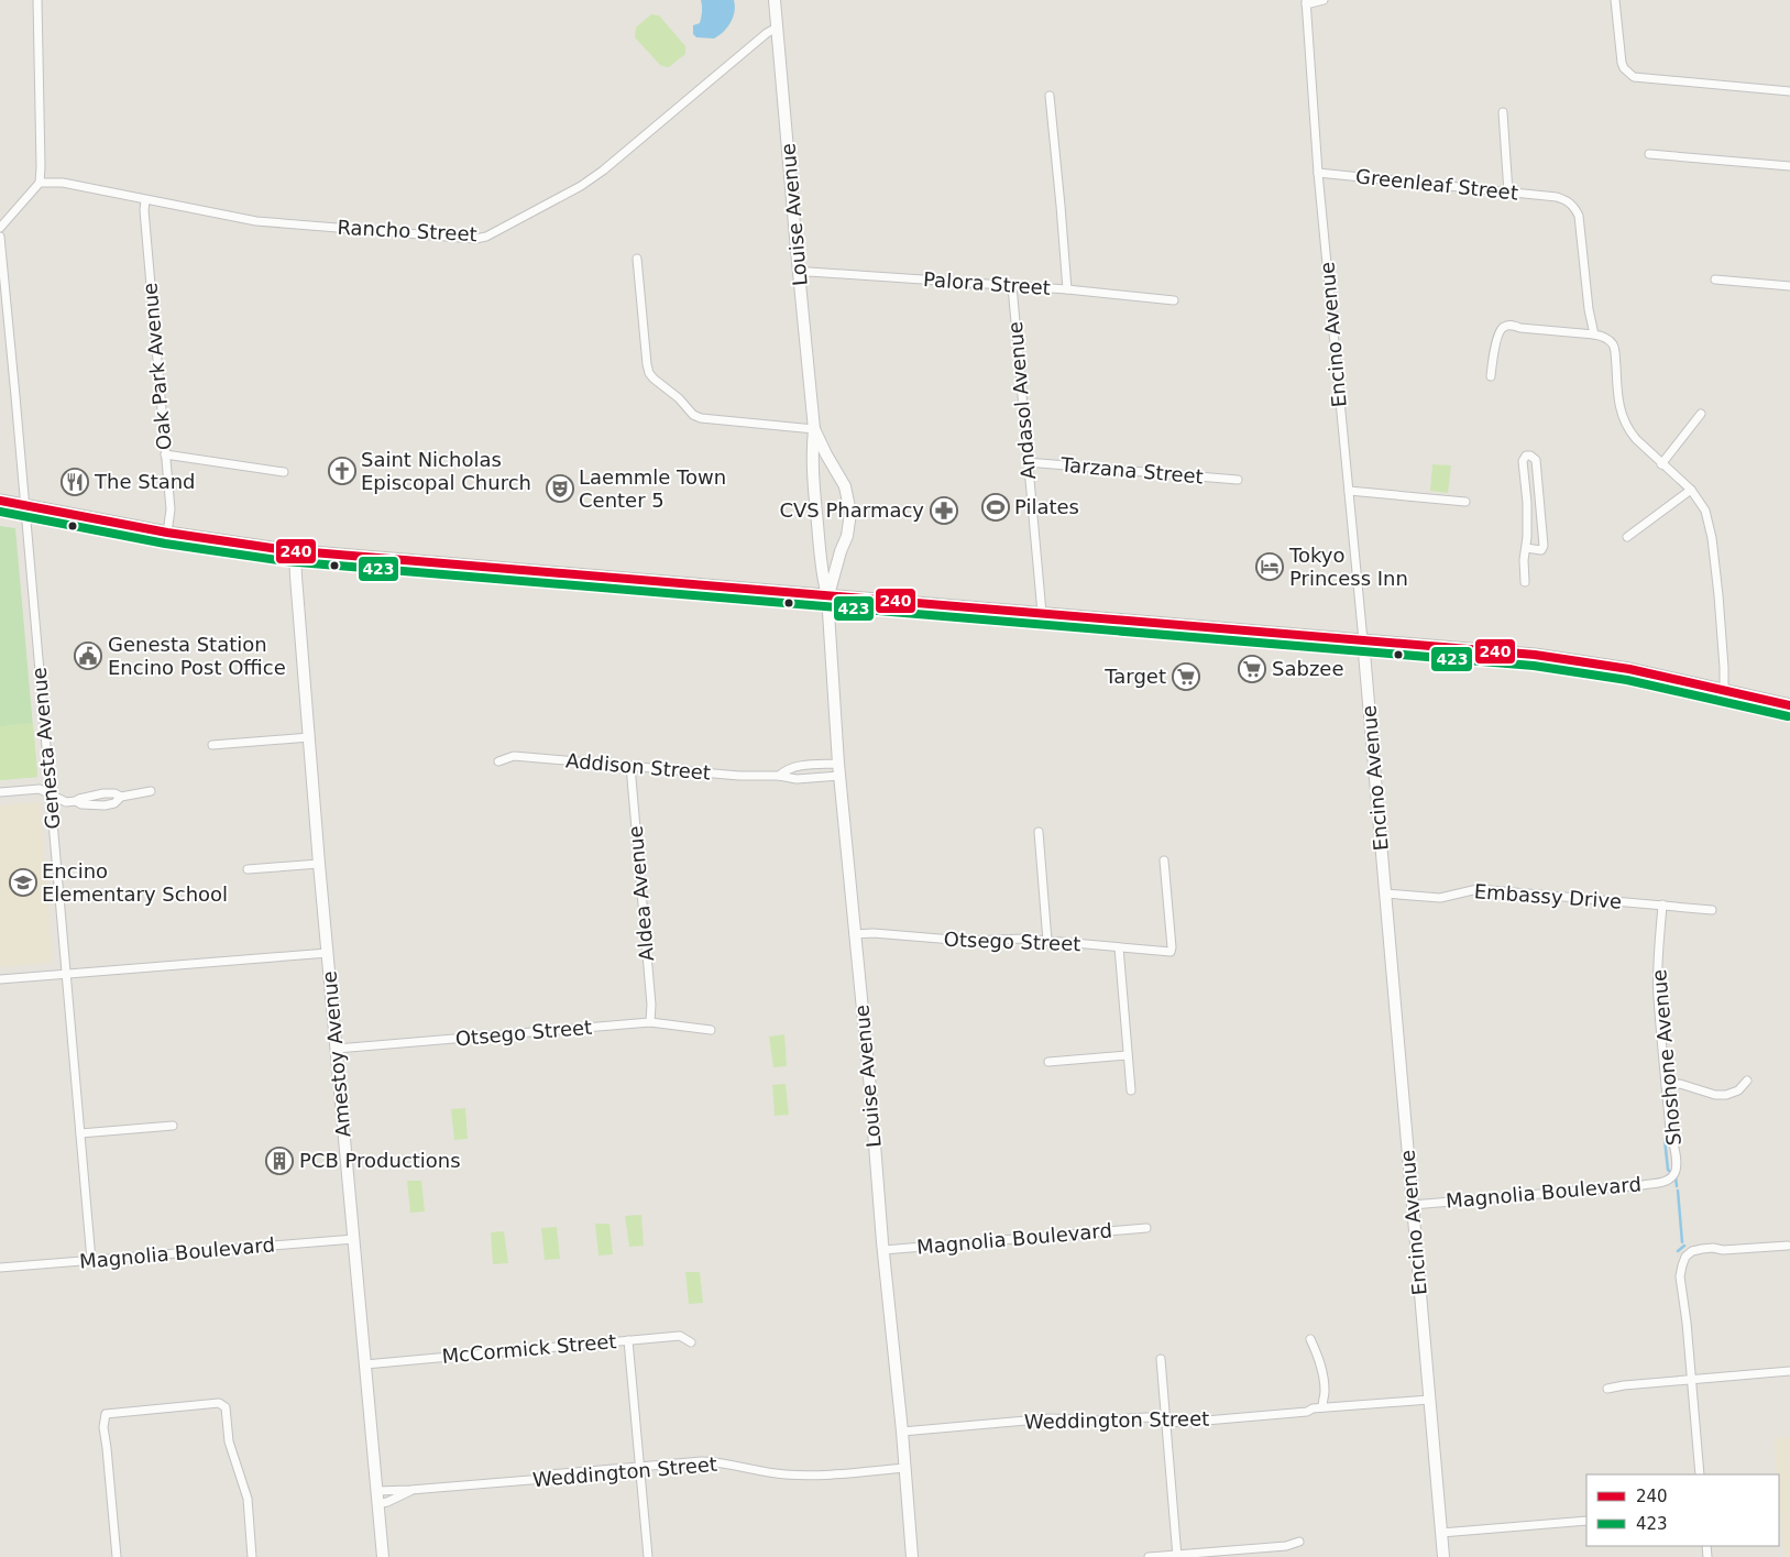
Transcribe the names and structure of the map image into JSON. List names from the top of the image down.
{
  "streets": {
    "street": [
      "Greenleaf Street",
      "Louise Avenue",
      "Rancho Street",
      "Palora Street",
      "Encino Avenue",
      "Oak Park Avenue",
      "Andasol Avenue",
      "Tarzana Street",
      "Genesta Avenue",
      "Addison Street",
      "Aldea Avenue",
      "Embassy Drive",
      "Otsego Street",
      "Amestoy Avenue",
      "Shoshone Avenue",
      "Magnolia Boulevard",
      "McCormick Street",
      "Weddington Street"
    ]
  },
  "crossings": [
    ["Greenleaf Street", "Encino Avenue"],
    ["Louise Avenue", "Rancho Street"],
    ["Louise Avenue", "Palora Street"],
    ["Louise Avenue", "Addison Street"],
    ["Louise Avenue", "Otsego Street"],
    ["Louise Avenue", "Magnolia Boulevard"],
    ["Louise Avenue", "Weddington Street"],
    ["Rancho Street", "Oak Park Avenue"],
    ["Palora Street", "Andasol Avenue"],
    ["Encino Avenue", "Embassy Drive"],
    ["Encino Avenue", "Magnolia Boulevard"],
    ["Encino Avenue", "Weddington Street"],
    ["Andasol Avenue", "Tarzana Street"],
    ["Genesta Avenue", "Magnolia Boulevard"],
    ["Addison Street", "Aldea Avenue"],
    ["Aldea Avenue", "Otsego Street"],
    ["Embassy Drive", "Shoshone Avenue"],
    ["Otsego Street", "Amestoy Avenue"],
    ["Amestoy Avenue", "Magnolia Boulevard"],
    ["Amestoy Avenue", "McCormick Street"],
    ["Amestoy Avenue", "Weddington Street"],
    ["Shoshone Avenue", "Magnolia Boulevard"]
  ],
  "places": {
    "church": ["Saint Nicholas Episcopal Church"],
    "restaurant": ["The Stand"],
    "theatre": ["Laemmle Town Center 5"],
    "sports": ["Pilates"],
    "pharmacy": ["CVS Pharmacy"],
    "hotel": ["Tokyo Princess Inn"],
    "public building": ["Genesta Station Encino Post Office"],
    "supermarket": ["Sabzee", "Target"],
    "school or university": ["Encino Elementary School"],
    "building": ["PCB Productions"]
  },
  "lines": ["transit line 240", "transit line 423"],
  "legend": ["240", "423"]
}
